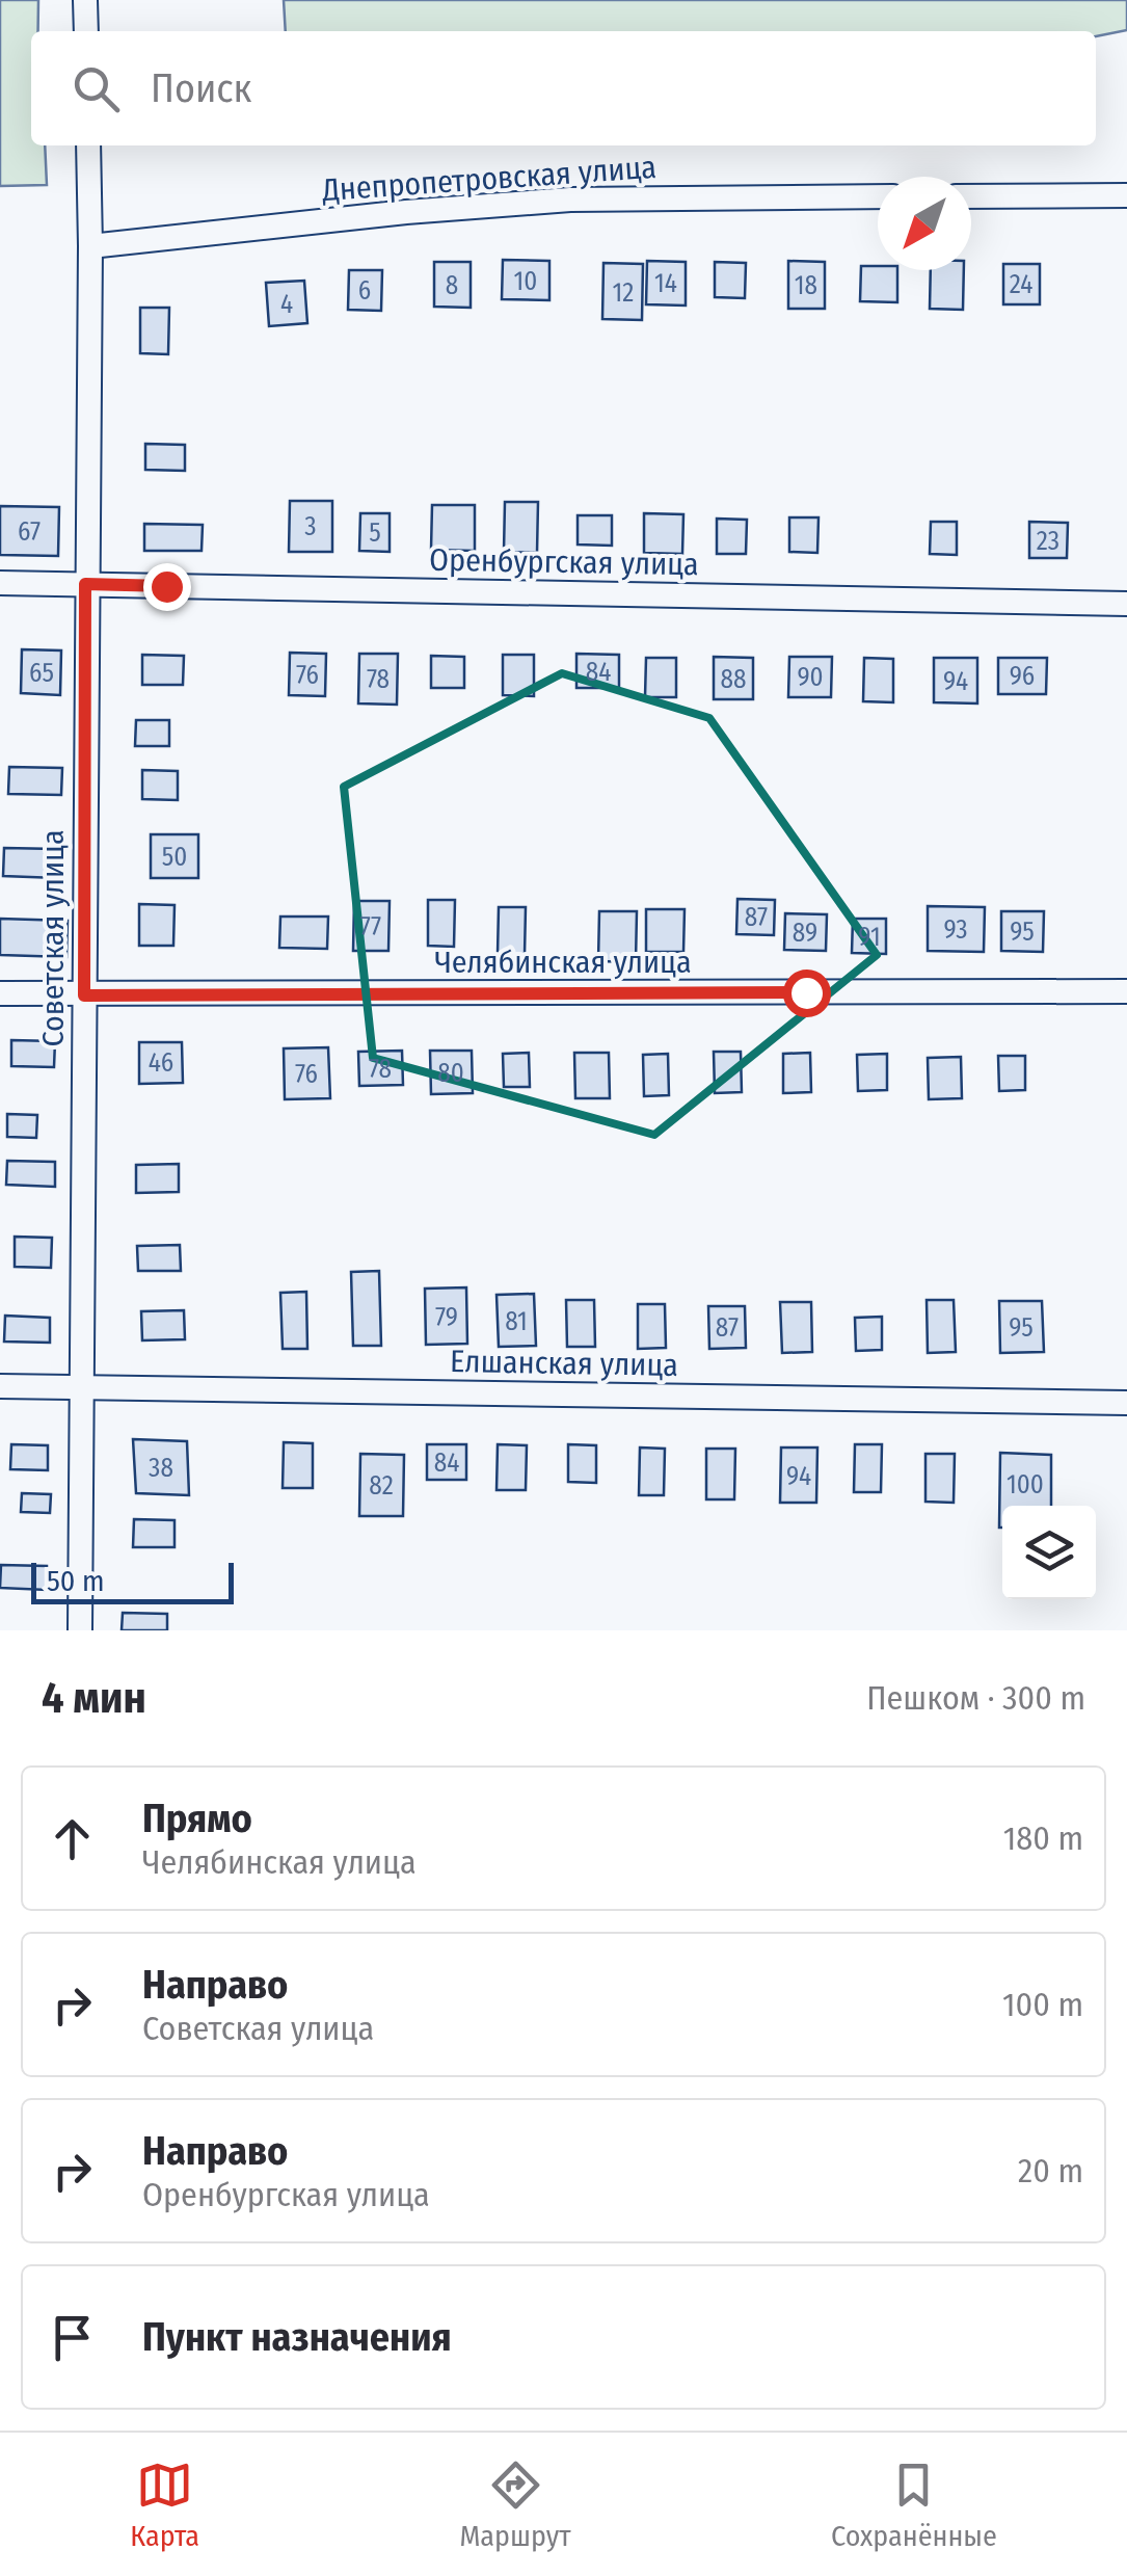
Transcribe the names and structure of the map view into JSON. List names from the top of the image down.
{
  "streets": {
    "street": [
      "Днепропетровская улица",
      "Оренбургская улица",
      "Советская улица",
      "Челябинская улица",
      "Елшанская улица"
    ]
  },
  "crossings": [
    ["Днепропетровская улица", "Советская улица"],
    ["Оренбургская улица", "Советская улица"],
    ["Советская улица", "Челябинская улица"],
    ["Советская улица", "Елшанская улица"]
  ],
  "house_numbers": [
    "10",
    "14",
    "24",
    "8",
    "18",
    "6",
    "12",
    "4",
    "3",
    "67",
    "5",
    "23",
    "84",
    "65",
    "76",
    "96",
    "90",
    "78",
    "88",
    "94",
    "50",
    "87",
    "77",
    "93",
    "95",
    "89",
    "91",
    "46",
    "78",
    "80",
    "76",
    "79",
    "81",
    "87",
    "95",
    "84",
    "38",
    "94",
    "100",
    "82"
  ],
  "scale_bar": "50 m",
  "north": "bottom left",
  "page": {
    "search": "Поиск",
    "scale": "50 m",
    "heading": ["4 мин", "Пешком · 300 m"],
    "list": [
      ["Прямо", "Челябинская улица", "180 m"],
      ["Направо", "Советская улица", "100 m"],
      ["Направо", "Оренбургская улица", "20 m"],
      "Пункт назначения"
    ],
    "nav": ["Карта", "Маршрут", "Сохранённые"]
  }
}
